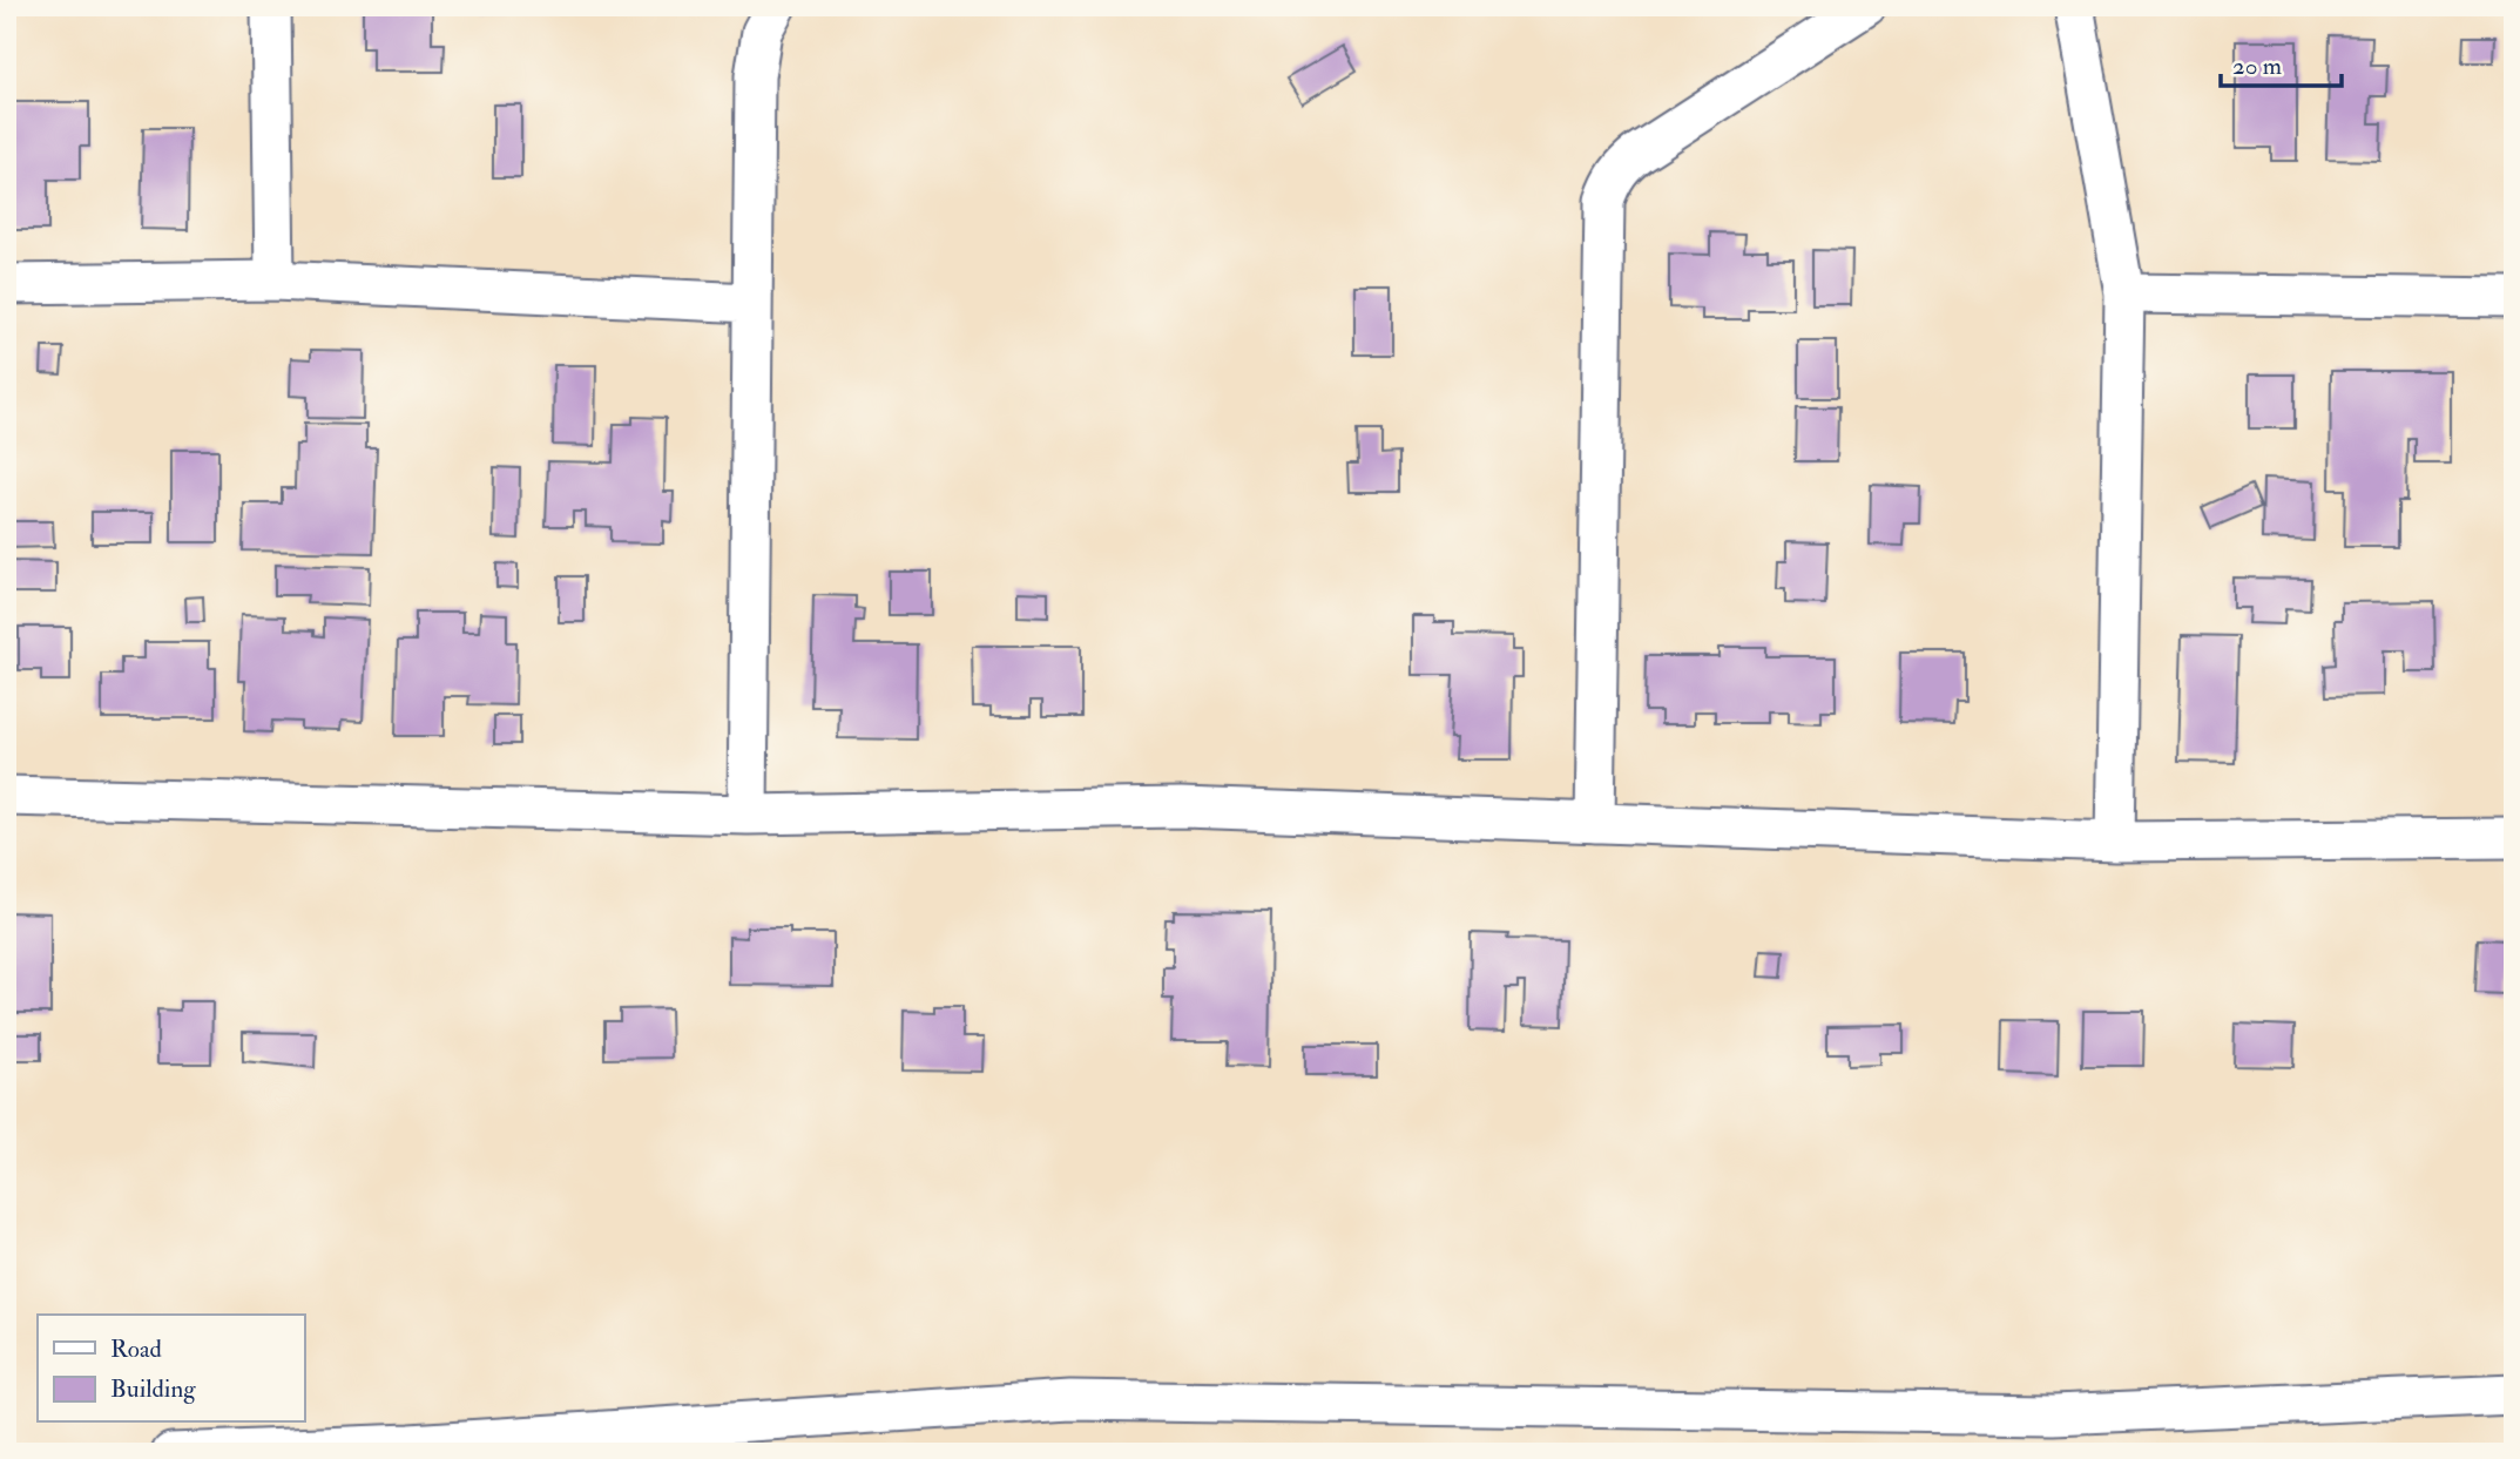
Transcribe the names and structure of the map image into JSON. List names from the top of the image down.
{
  "legend": ["Road", "Building"],
  "scale_bar": "20 m"
}
